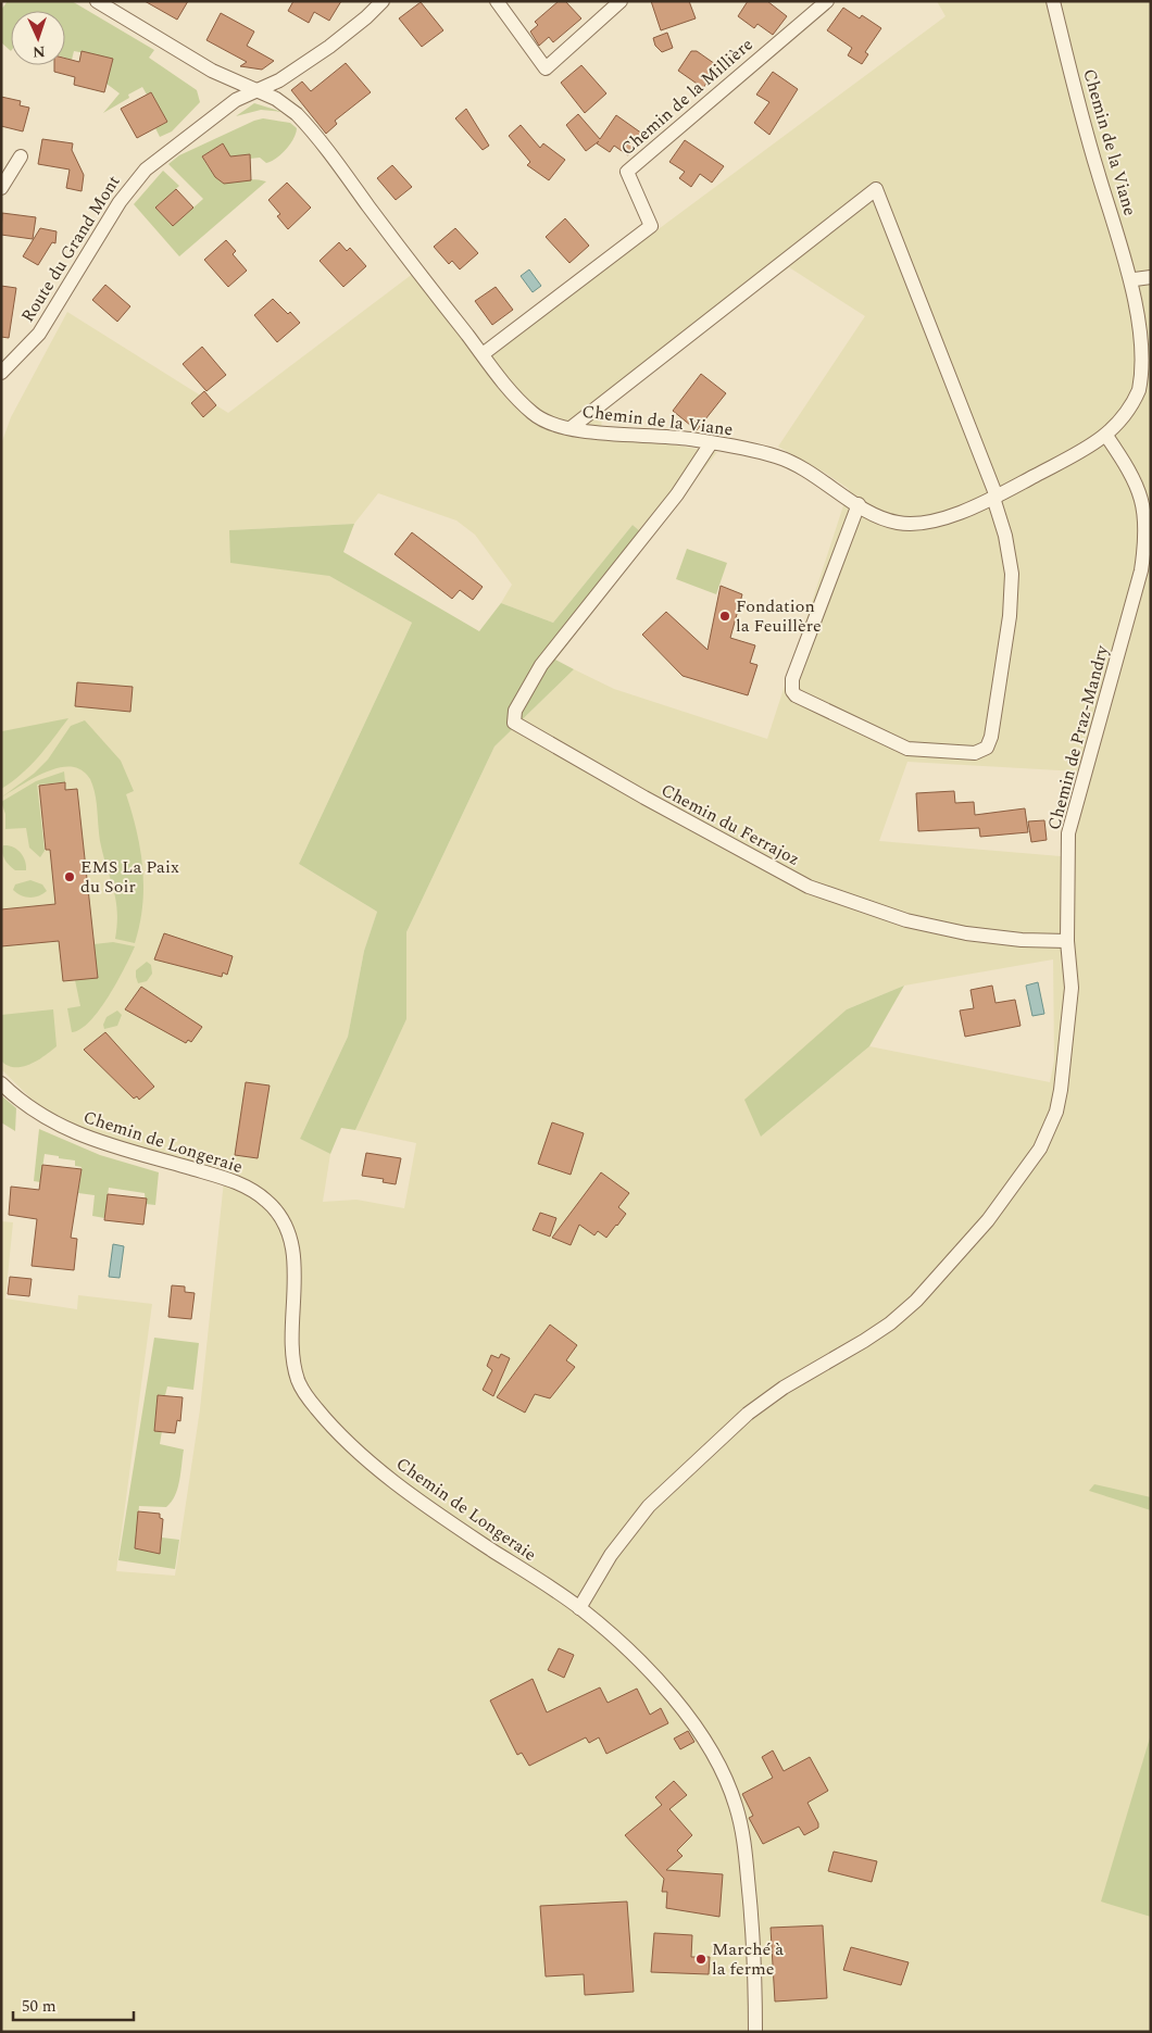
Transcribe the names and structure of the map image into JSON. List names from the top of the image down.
{
  "streets": {
    "street": [
      "Chemin de la Millière",
      "Chemin de la Viane",
      "Route du Grand Mont",
      "Chemin de Praz-Mandry",
      "Chemin du Ferrajoz",
      "Chemin de Longeraie"
    ]
  },
  "crossings": [
    ["Chemin de la Millière", "Chemin de la Viane"],
    ["Chemin de la Viane", "Route du Grand Mont"],
    ["Chemin de la Viane", "Chemin de Praz-Mandry"],
    ["Chemin de la Viane", "Chemin du Ferrajoz"],
    ["Chemin de Praz-Mandry", "Chemin du Ferrajoz"],
    ["Chemin de Praz-Mandry", "Chemin de Longeraie"]
  ],
  "places": ["Fondation la Feuillère", "EMS La Paix du Soir", "Marché à la ferme"],
  "scale_bar": "50 m",
  "north": "bottom"
}
